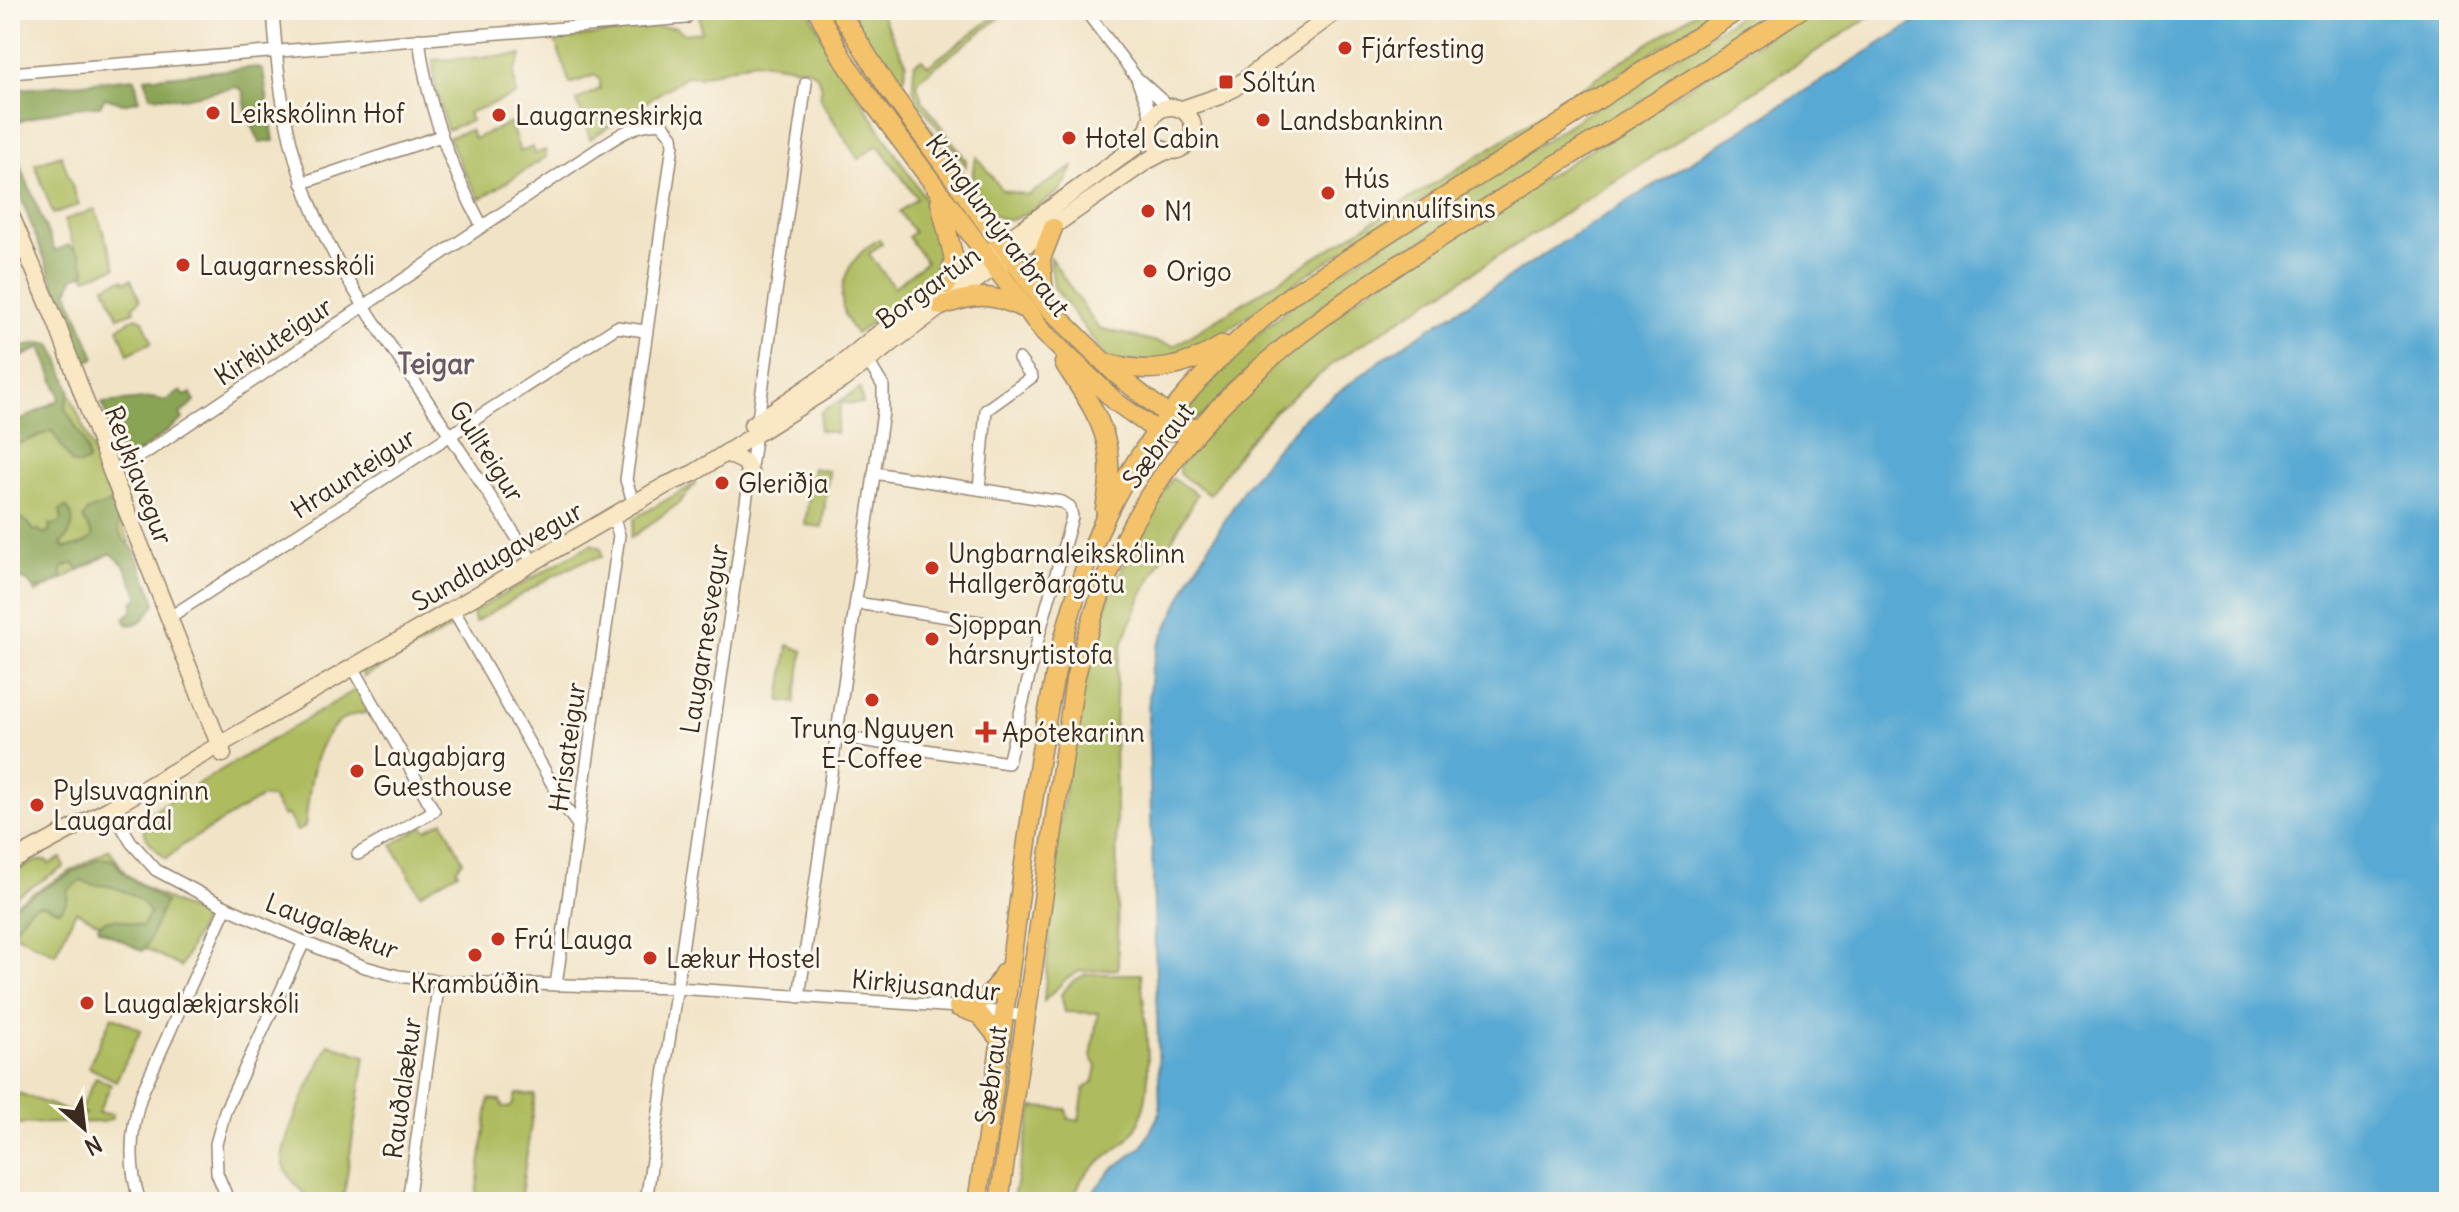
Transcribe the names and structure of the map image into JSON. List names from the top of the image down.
{
  "streets": {
    "main road": ["Kringlumýrarbraut", "Sæbraut"],
    "street": [
      "Borgartún",
      "Kirkjuteigur",
      "Gullteigur",
      "Hraunteigur",
      "Reykjavegur",
      "Sundlaugavegur",
      "Laugarnesvegur",
      "Hrísateigur",
      "Laugalækur",
      "Kirkjusandur",
      "Rauðalækur"
    ]
  },
  "crossings": [
    ["Kringlumýrarbraut", "Borgartún"],
    ["Kringlumýrarbraut", "Sæbraut"],
    ["Borgartún", "Sundlaugavegur"],
    ["Borgartún", "Laugarnesvegur"],
    ["Kirkjuteigur", "Gullteigur"],
    ["Kirkjuteigur", "Hraunteigur"],
    ["Kirkjuteigur", "Reykjavegur"],
    ["Sæbraut", "Kirkjusandur"],
    ["Gullteigur", "Hraunteigur"],
    ["Gullteigur", "Sundlaugavegur"],
    ["Hraunteigur", "Reykjavegur"],
    ["Reykjavegur", "Sundlaugavegur"],
    ["Sundlaugavegur", "Laugarnesvegur"],
    ["Sundlaugavegur", "Hrísateigur"],
    ["Sundlaugavegur", "Laugalækur"],
    ["Laugarnesvegur", "Laugalækur"],
    ["Laugarnesvegur", "Kirkjusandur"],
    ["Hrísateigur", "Laugalækur"],
    ["Laugalækur", "Kirkjusandur"],
    ["Laugalækur", "Rauðalækur"]
  ],
  "districts": ["Teigar"],
  "places": {
    "other": [
      "Fjárfesting",
      "Leikskólinn Hof",
      "Laugarneskirkja",
      "Landsbankinn",
      "Hotel Cabin",
      "Hús atvinnulífsins",
      "N1",
      "Laugarnesskóli",
      "Origo",
      "Gleriðja",
      "Ungbarnaleikskólinn Hallgerðargötu",
      "Sjoppan hársnyrtistofa",
      "Trung Nguyen E-Coffee",
      "Laugabjarg Guesthouse",
      "Pylsuvagninn Laugardal",
      "Frú Lauga",
      "Krambúðin",
      "Lækur Hostel",
      "Laugalækjarskóli"
    ],
    "transit": ["Sóltún"],
    "health": ["Apótekarinn"]
  },
  "north": "bottom right"
}
